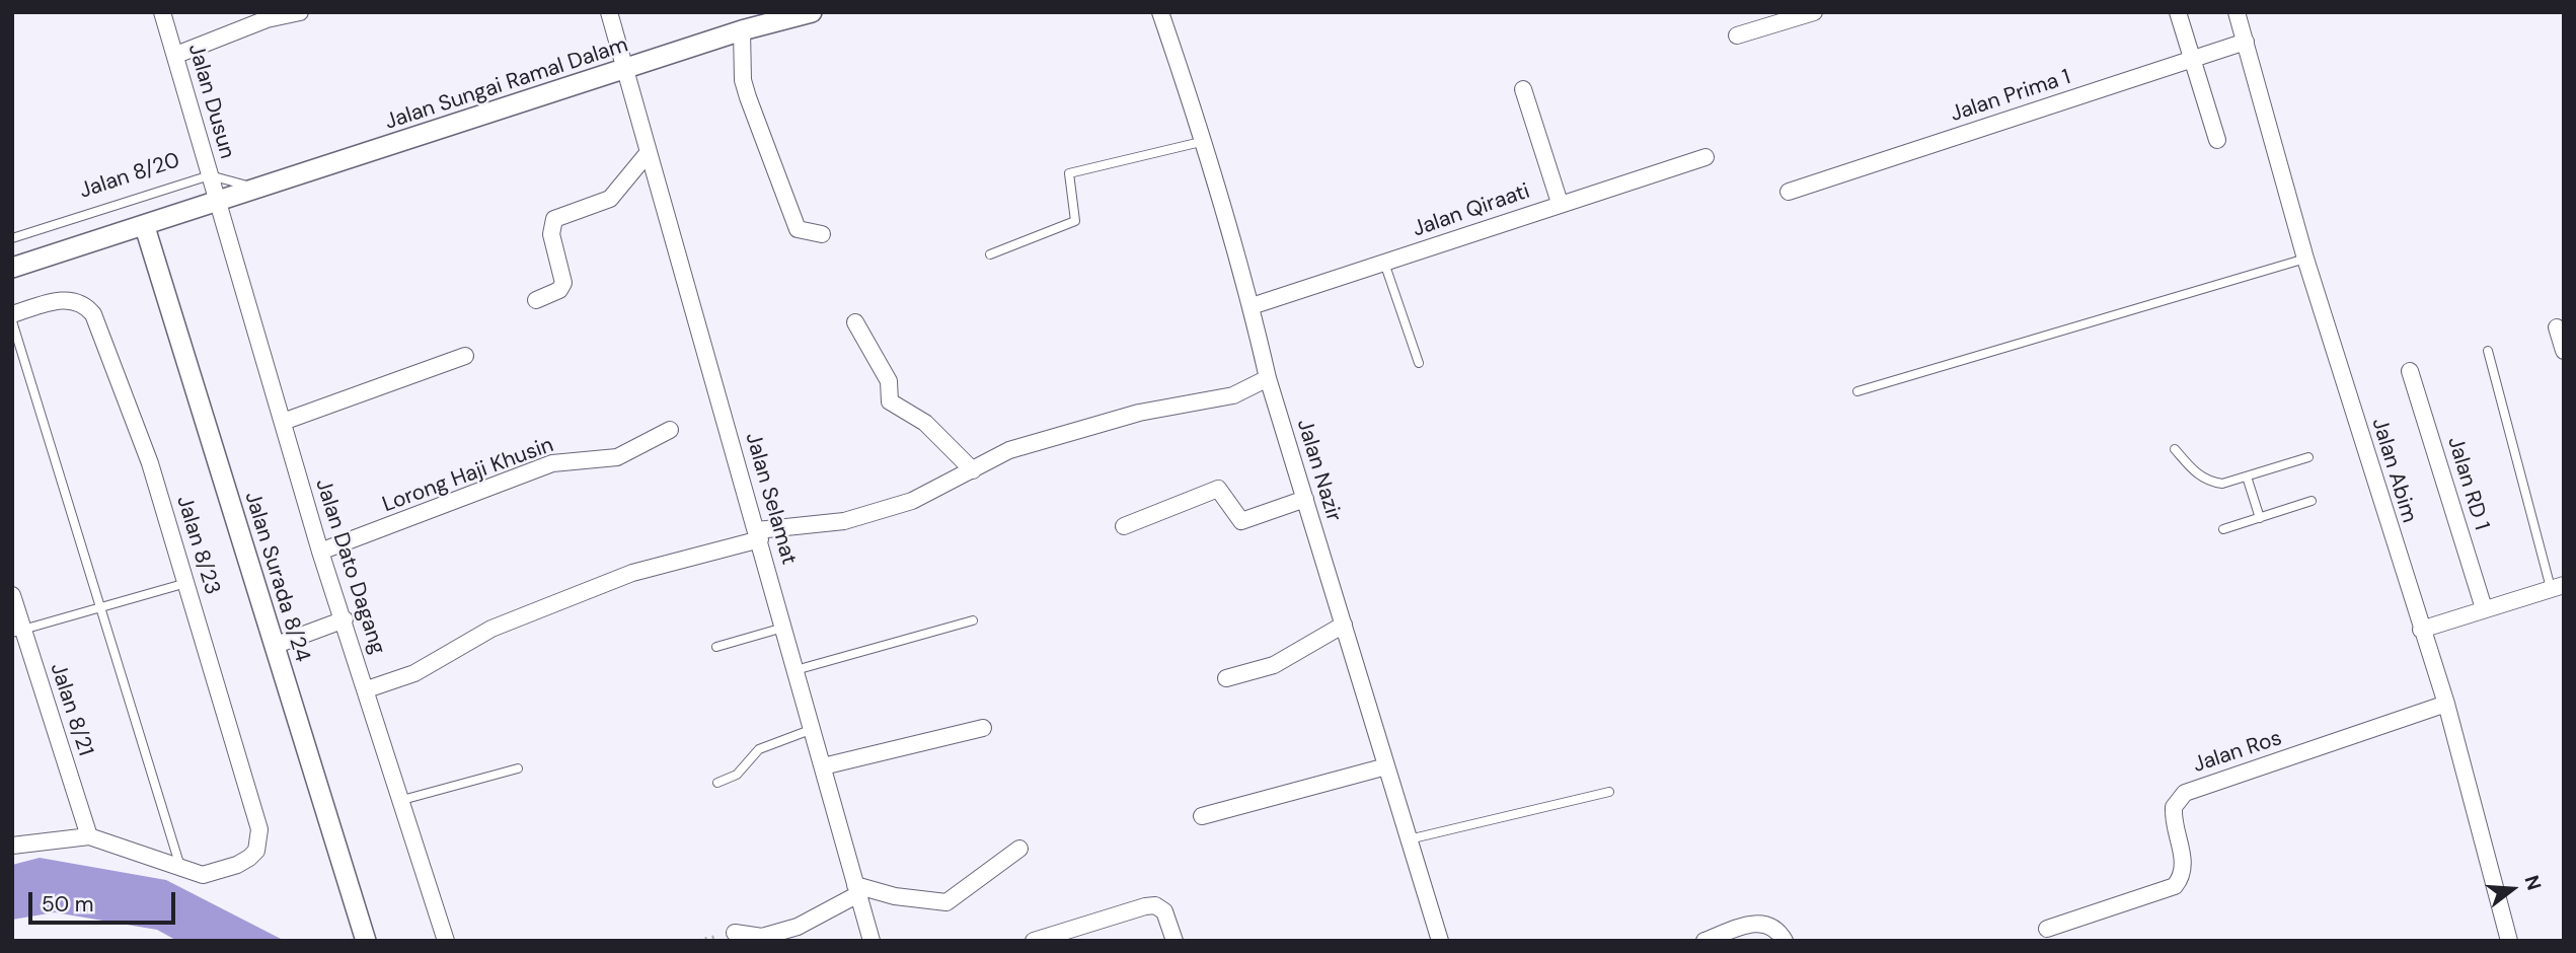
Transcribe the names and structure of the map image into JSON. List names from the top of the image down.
{
  "streets": {
    "street": [
      "Jalan Sungai Ramal Dalam",
      "Jalan Prima 1",
      "Jalan Dusun",
      "Jalan Qiraati",
      "Jalan Nazir",
      "Jalan Abim",
      "Lorong Haji Khusin",
      "Jalan RD 1",
      "Jalan Selamat",
      "Jalan 8/23",
      "Jalan Dato Dagang",
      "Jalan Surada 8/24",
      "Jalan 8/21",
      "Jalan Ros"
    ],
    "lane": ["Jalan 8/20"]
  },
  "crossings": [
    ["Jalan Sungai Ramal Dalam", "Jalan Dusun"],
    ["Jalan Sungai Ramal Dalam", "Jalan 8/20"],
    ["Jalan Sungai Ramal Dalam", "Jalan Selamat"],
    ["Jalan Sungai Ramal Dalam", "Jalan Dato Dagang"],
    ["Jalan Prima 1", "Jalan Abim"],
    ["Jalan Dusun", "Jalan 8/20"],
    ["Jalan Dusun", "Jalan Dato Dagang"],
    ["Jalan Qiraati", "Jalan Nazir"],
    ["Jalan Abim", "Jalan Ros"],
    ["Lorong Haji Khusin", "Jalan Dato Dagang"]
  ],
  "scale_bar": "50 m",
  "north": "right"
}
